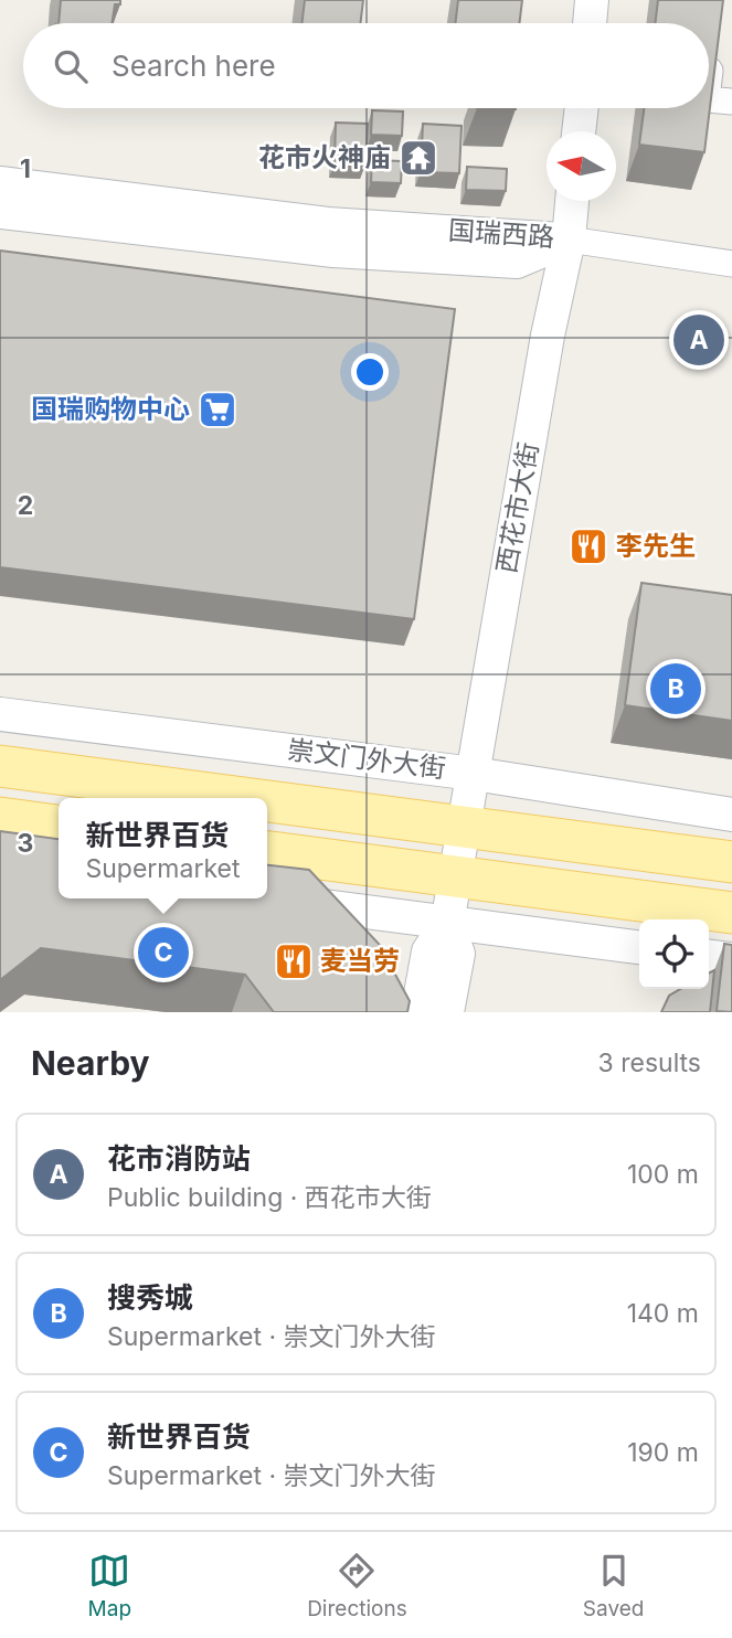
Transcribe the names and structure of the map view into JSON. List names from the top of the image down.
{
  "streets": {
    "main road": ["崇文门外大街"],
    "street": ["国瑞西路", "西花市大街"]
  },
  "crossings": [
    ["国瑞西路", "西花市大街"],
    ["西花市大街", "崇文门外大街"]
  ],
  "places": {
    "temple": ["花市火神庙"],
    "supermarket": ["国瑞购物中心"],
    "restaurant": ["李先生", "麦当劳"]
  },
  "north": "left",
  "page": {
    "search": "Search here",
    "pins": ["A", "B", "C"],
    "popup": ["新世界百货", "Supermarket"],
    "heading": ["Nearby", "3 results"],
    "list": [
      {
        "mark": "A",
        "name": "花市消防站",
        "note": "Public building · 西花市大街",
        "value": "100 m"
      },
      {
        "mark": "B",
        "name": "搜秀城",
        "note": "Supermarket · 崇文门外大街",
        "value": "140 m"
      },
      {
        "mark": "C",
        "name": "新世界百货",
        "note": "Supermarket · 崇文门外大街",
        "value": "190 m"
      }
    ],
    "nav": ["Map", "Directions", "Saved"]
  },
  "grid": {
    "rows": ["1", "2", "3"]
  }
}
